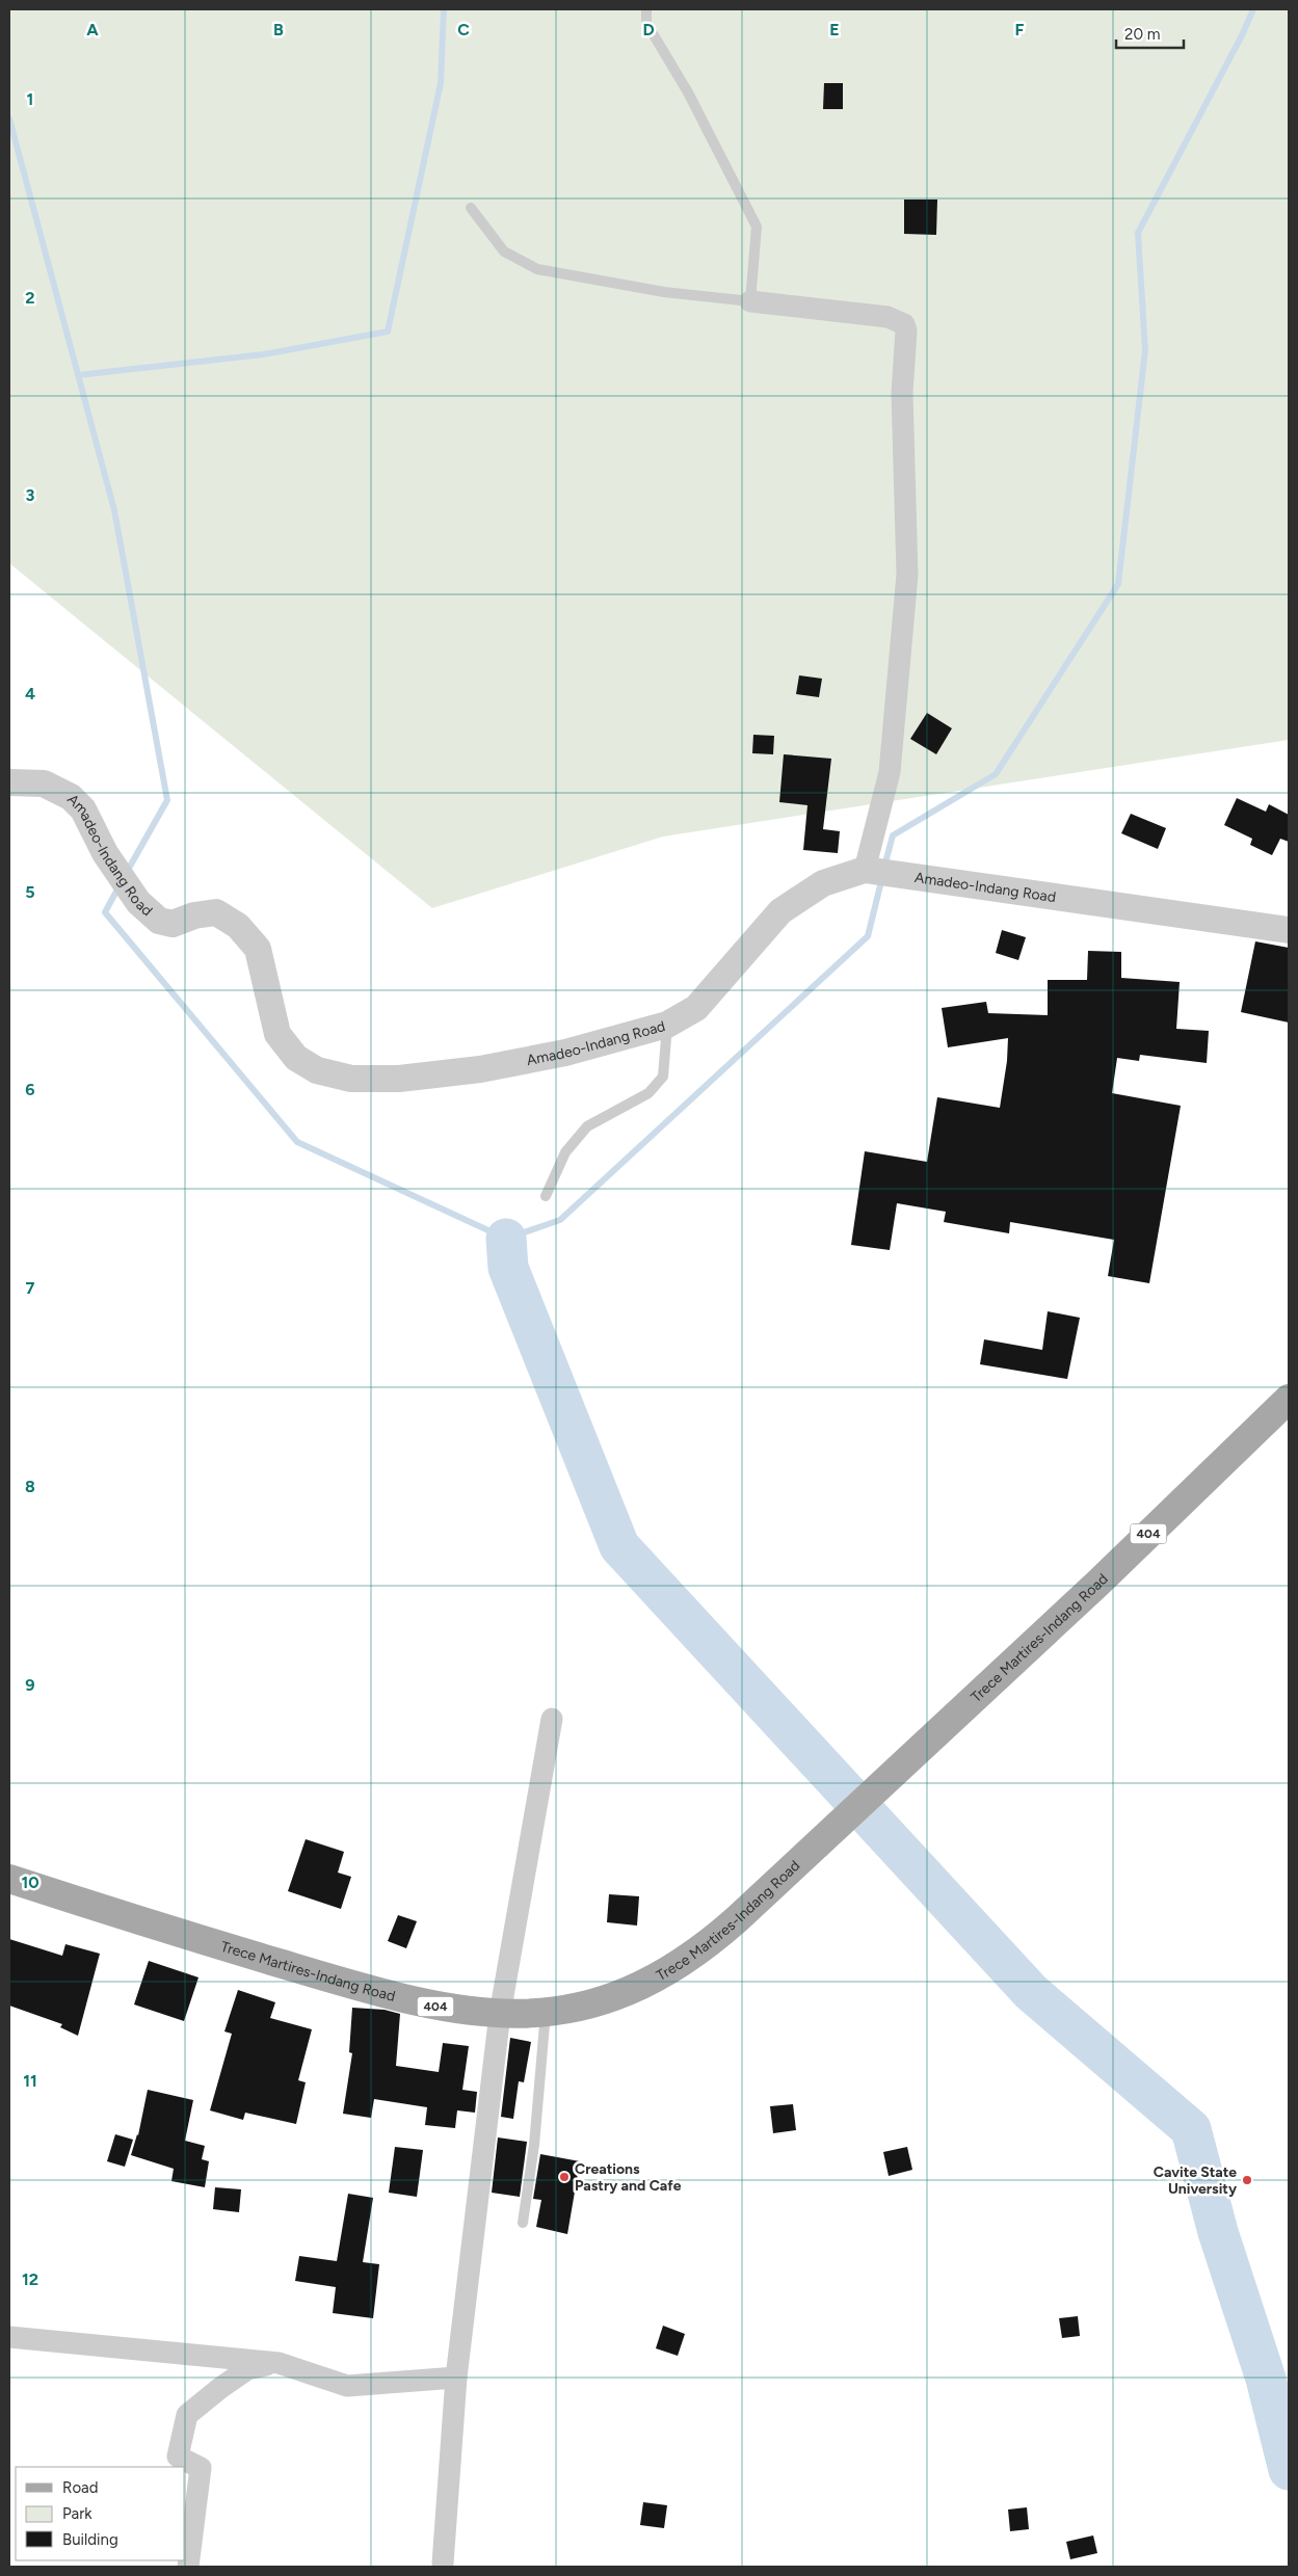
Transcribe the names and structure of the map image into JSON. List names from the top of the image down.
{
  "streets": {
    "main road": ["404", "Trece Martires-Indang Road"],
    "street": ["Amadeo-Indang Road"]
  },
  "places": ["Creations Pastry and Cafe", "Cavite State University"],
  "legend": ["Road", "Park", "Building"],
  "scale_bar": "20 m",
  "grid": {
    "columns": [
      "A",
      "B",
      "C",
      "D",
      "E",
      "F"
    ],
    "rows": [
      "1",
      "2",
      "3",
      "4",
      "5",
      "6",
      "7",
      "8",
      "9",
      "10",
      "11",
      "12"
    ]
  }
}
